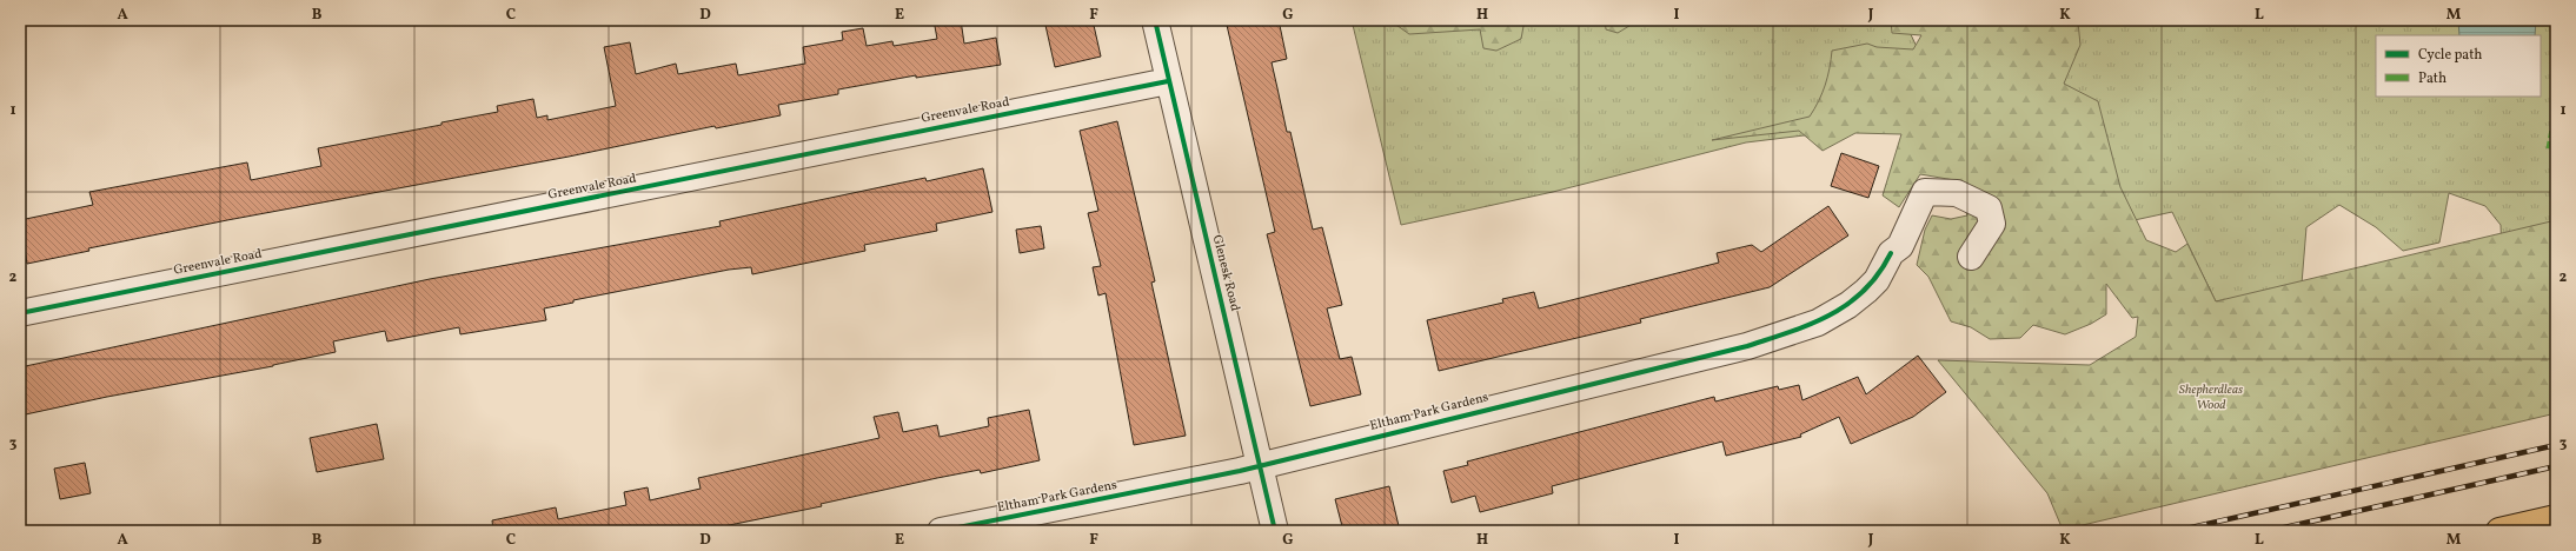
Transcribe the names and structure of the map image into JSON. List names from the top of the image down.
{
  "streets": {
    "street": ["Greenvale Road", "Glenesk Road", "Eltham Park Gardens"]
  },
  "crossings": [
    ["Greenvale Road", "Glenesk Road"],
    ["Glenesk Road", "Eltham Park Gardens"]
  ],
  "parks": ["Shepherdleas Wood"],
  "legend": ["Cycle path", "Path"],
  "grid": {
    "columns": [
      "A",
      "B",
      "C",
      "D",
      "E",
      "F",
      "G",
      "H",
      "I",
      "J",
      "K",
      "L",
      "M"
    ],
    "rows": ["1", "2", "3"]
  }
}
